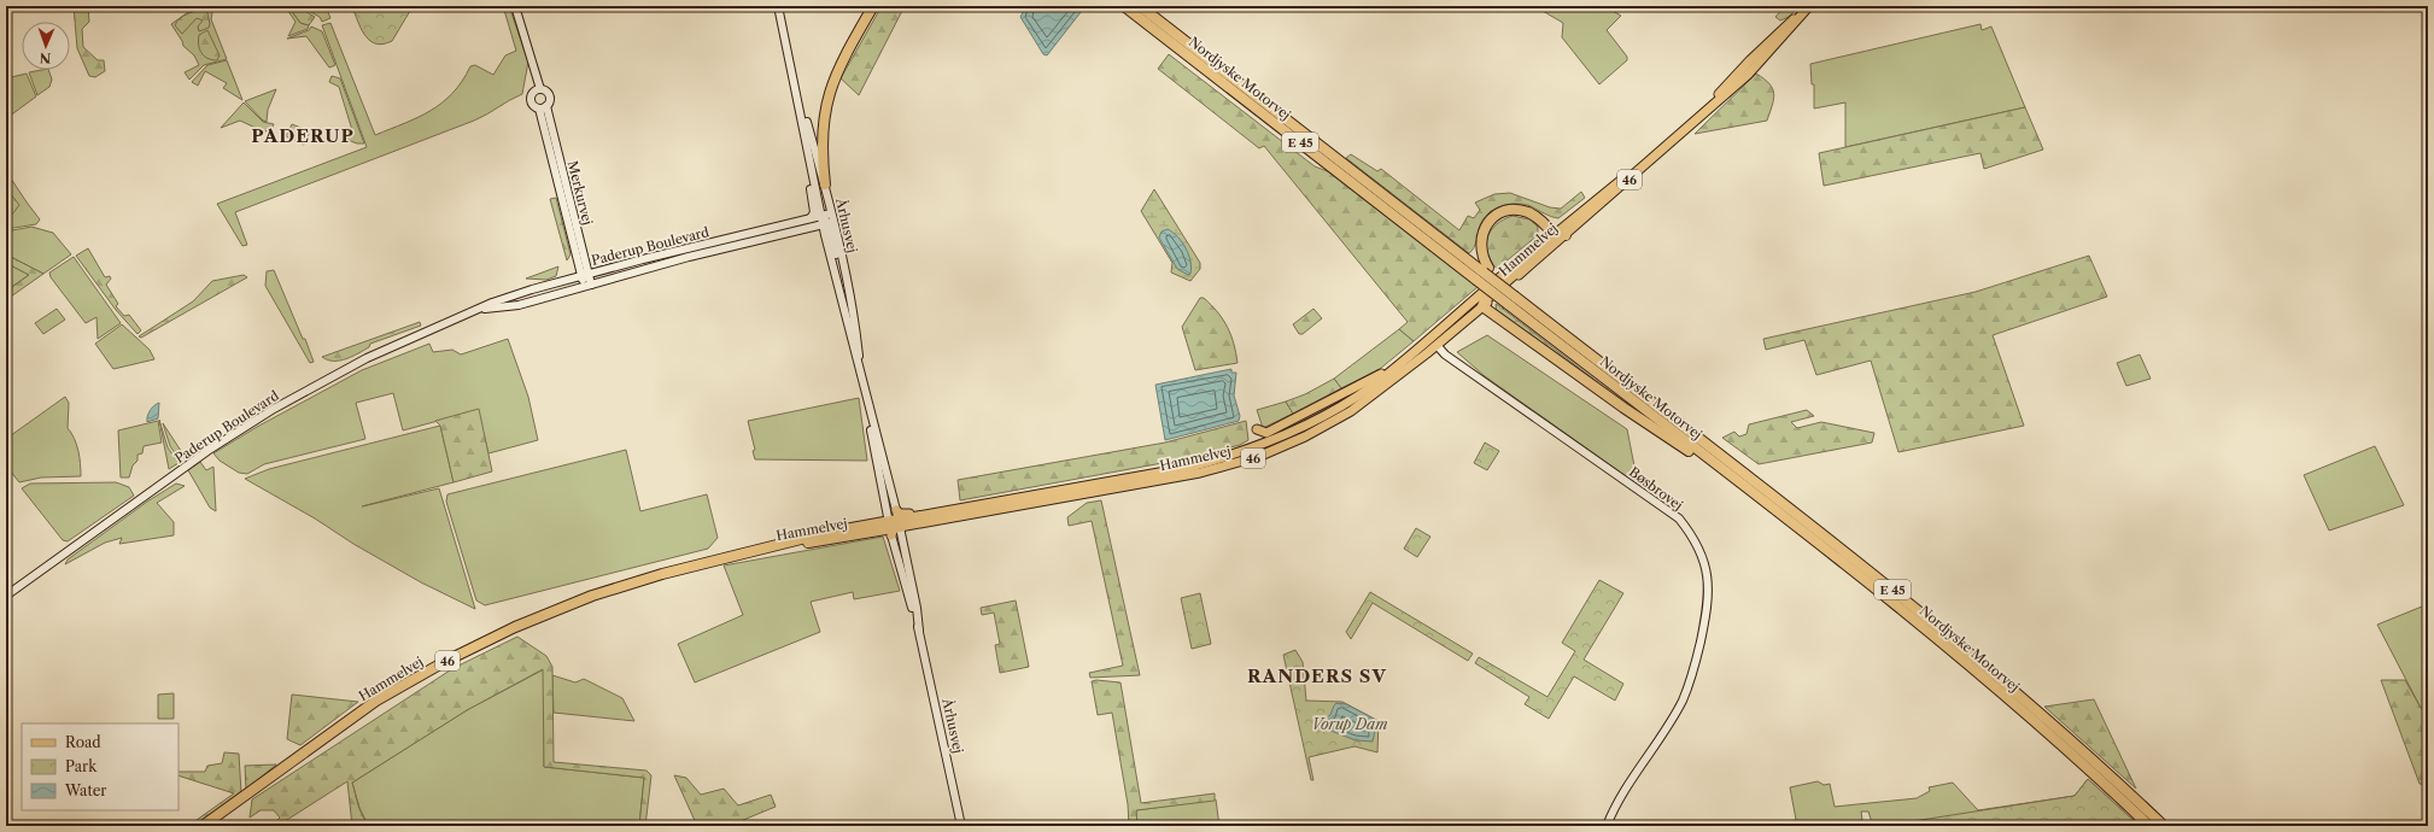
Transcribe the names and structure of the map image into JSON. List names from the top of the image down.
{
  "streets": {
    "highway": [
      "Nordjyske Motorvej",
      "E 45",
      "46",
      "Hammelvej"
    ],
    "street": [
      "Merkurvej",
      "Århusvej",
      "Paderup Boulevard",
      "Bøsbrovej"
    ]
  },
  "crossings": [
    ["Merkurvej", "Paderup Boulevard"],
    ["Århusvej", "Paderup Boulevard"],
    ["Århusvej", "Hammelvej"],
    ["Hammelvej", "Bøsbrovej"]
  ],
  "districts": ["PADERUP", "RANDERS SV"],
  "water": ["Vorup Dam"],
  "legend": ["Road", "Park", "Water"],
  "north": "bottom"
}
